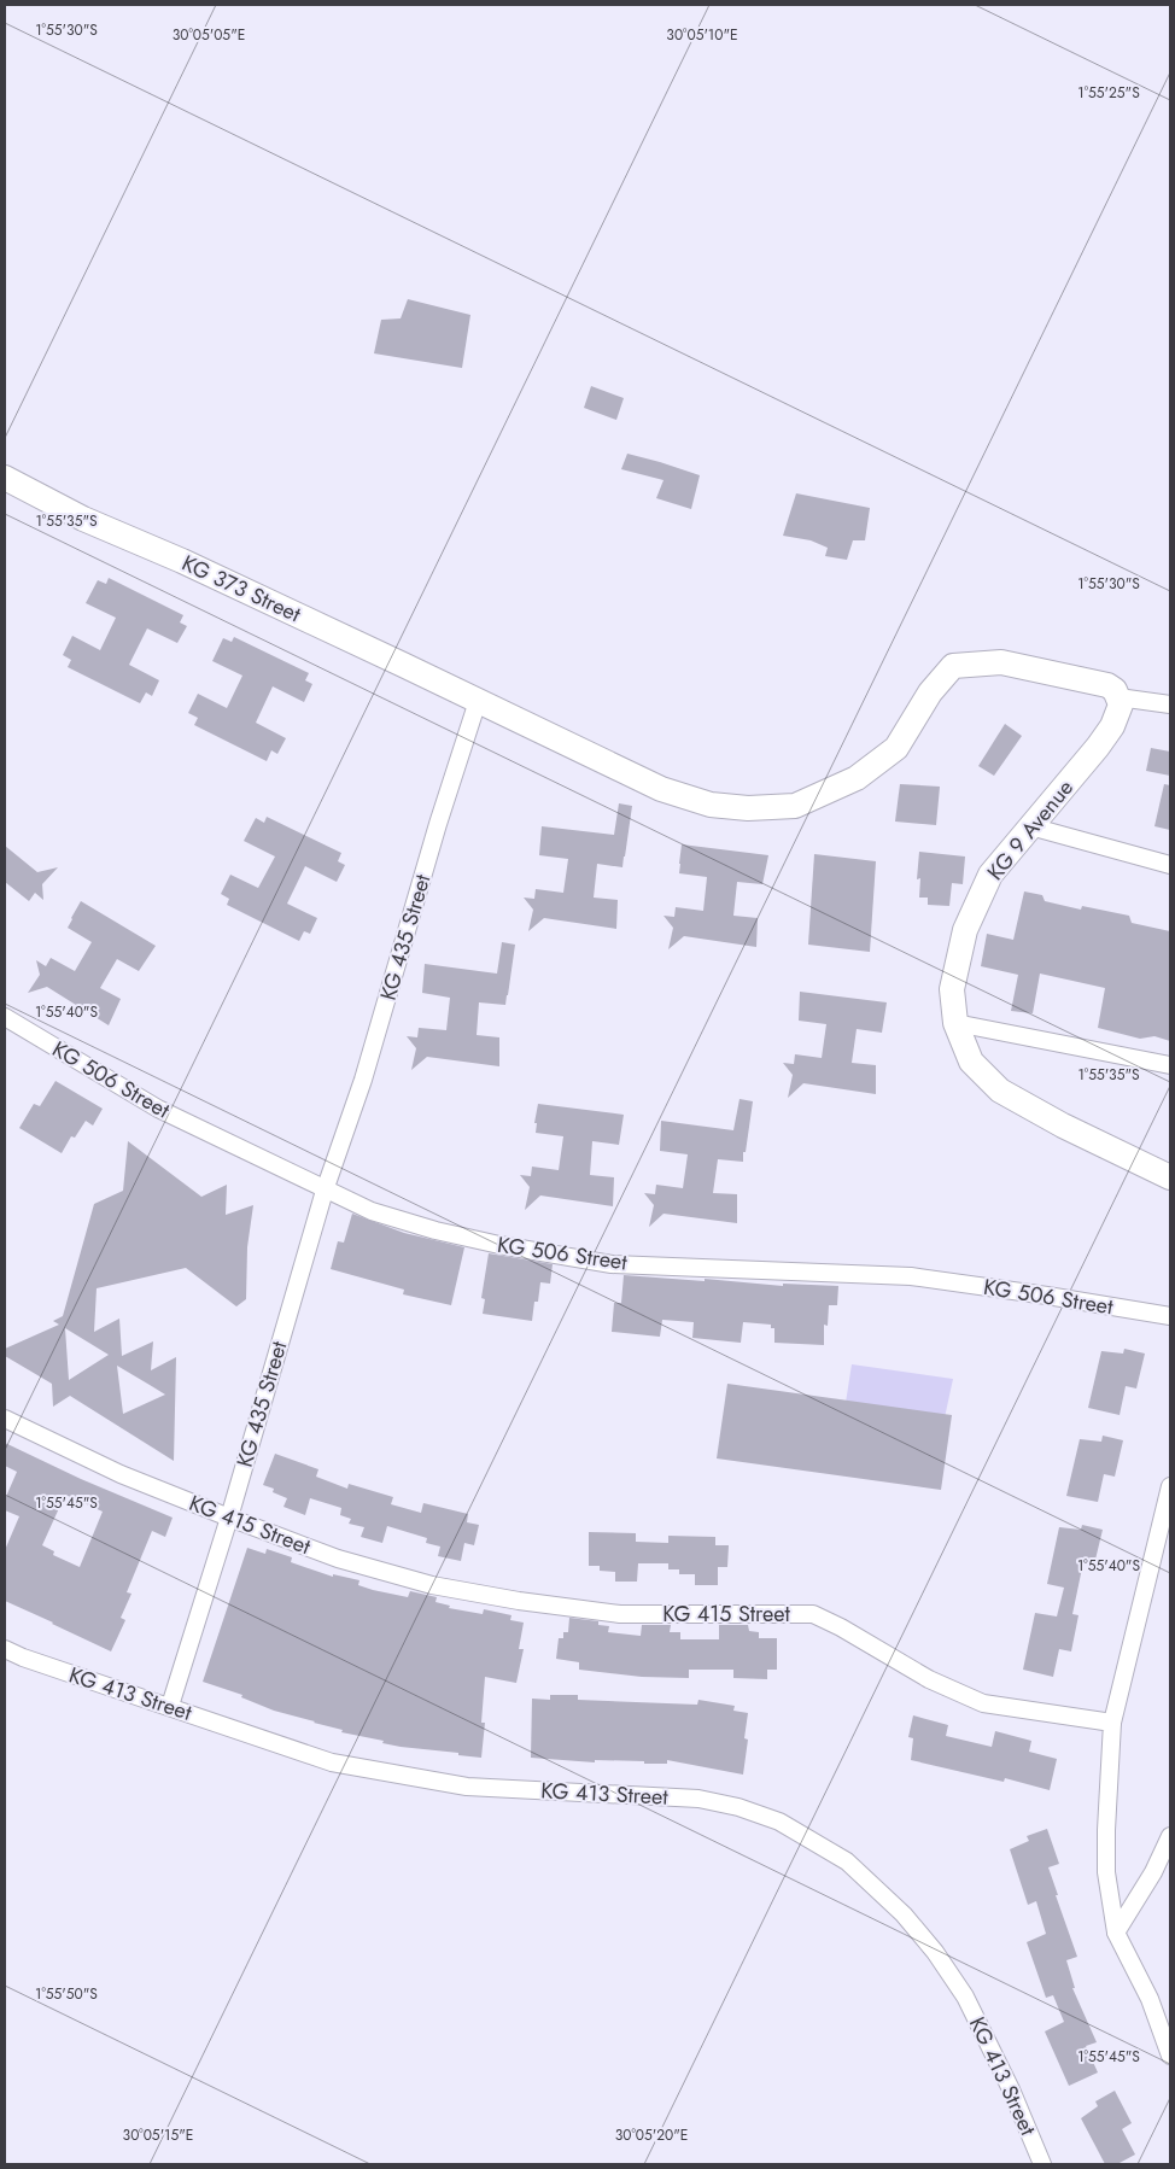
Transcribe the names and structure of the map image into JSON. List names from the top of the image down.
{
  "streets": {
    "main road": ["KG 373 Street", "KG 9 Avenue"],
    "street": [
      "KG 435 Street",
      "KG 506 Street",
      "KG 415 Street",
      "KG 413 Street"
    ]
  },
  "crossings": [
    ["KG 373 Street", "KG 435 Street"],
    ["KG 435 Street", "KG 506 Street"],
    ["KG 435 Street", "KG 415 Street"],
    ["KG 435 Street", "KG 413 Street"]
  ],
  "coordinates": [
    "1°55'30\"S",
    "30°05'05\"E",
    "30°05'10\"E",
    "1°55'25\"S",
    "1°55'35\"S",
    "1°55'40\"S",
    "1°55'45\"S",
    "1°55'50\"S",
    "30°05'15\"E",
    "30°05'20\"E"
  ]
}
